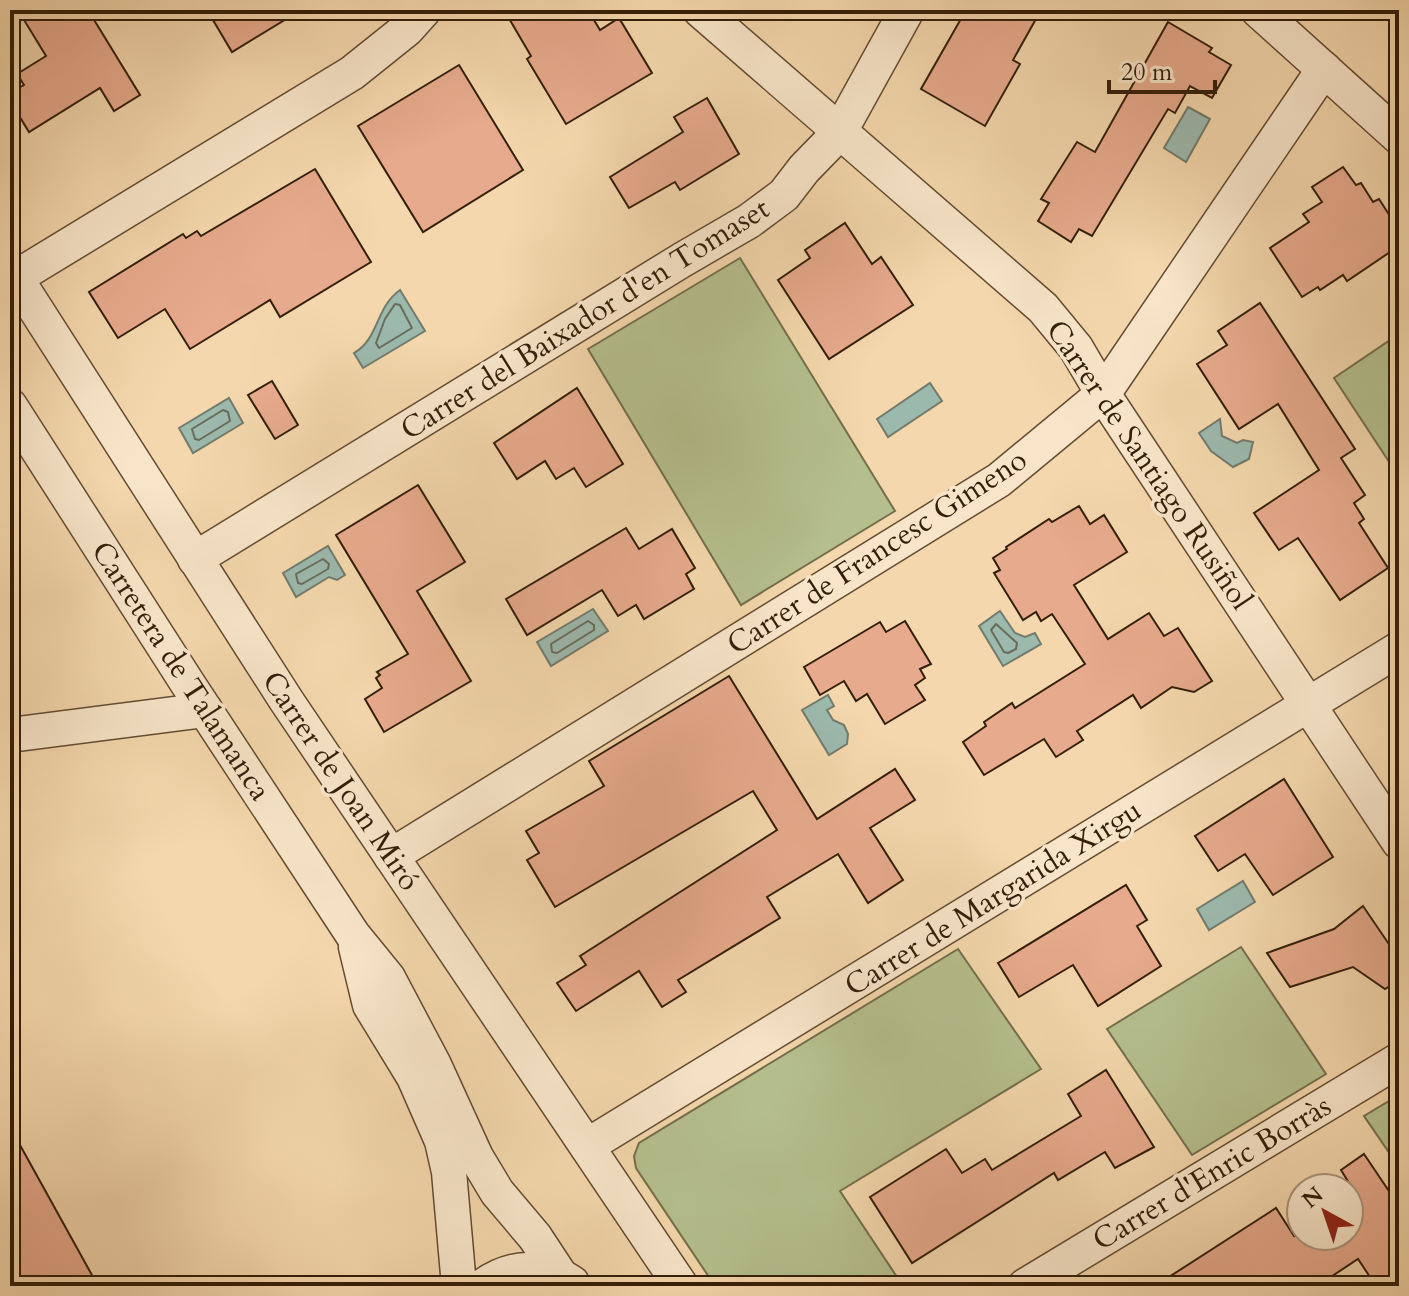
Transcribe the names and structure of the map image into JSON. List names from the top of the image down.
{
  "streets": {
    "street": [
      "Carrer del Baixador d'en Tomaset",
      "Carrer de Santiago Rusiñol",
      "Carrer de Francesc Gimeno",
      "Carretera de Talamanca",
      "Carrer de Joan Miró",
      "Carrer de Margarida Xirgu",
      "Carrer d'Enric Borràs"
    ]
  },
  "crossings": [
    ["Carrer del Baixador d'en Tomaset", "Carrer de Santiago Rusiñol"],
    ["Carrer del Baixador d'en Tomaset", "Carrer de Joan Miró"],
    ["Carrer de Santiago Rusiñol", "Carrer de Francesc Gimeno"],
    ["Carrer de Santiago Rusiñol", "Carrer de Margarida Xirgu"],
    ["Carrer de Francesc Gimeno", "Carrer de Joan Miró"],
    ["Carrer de Joan Miró", "Carrer de Margarida Xirgu"]
  ],
  "scale_bar": "20 m",
  "north": "top left"
}
